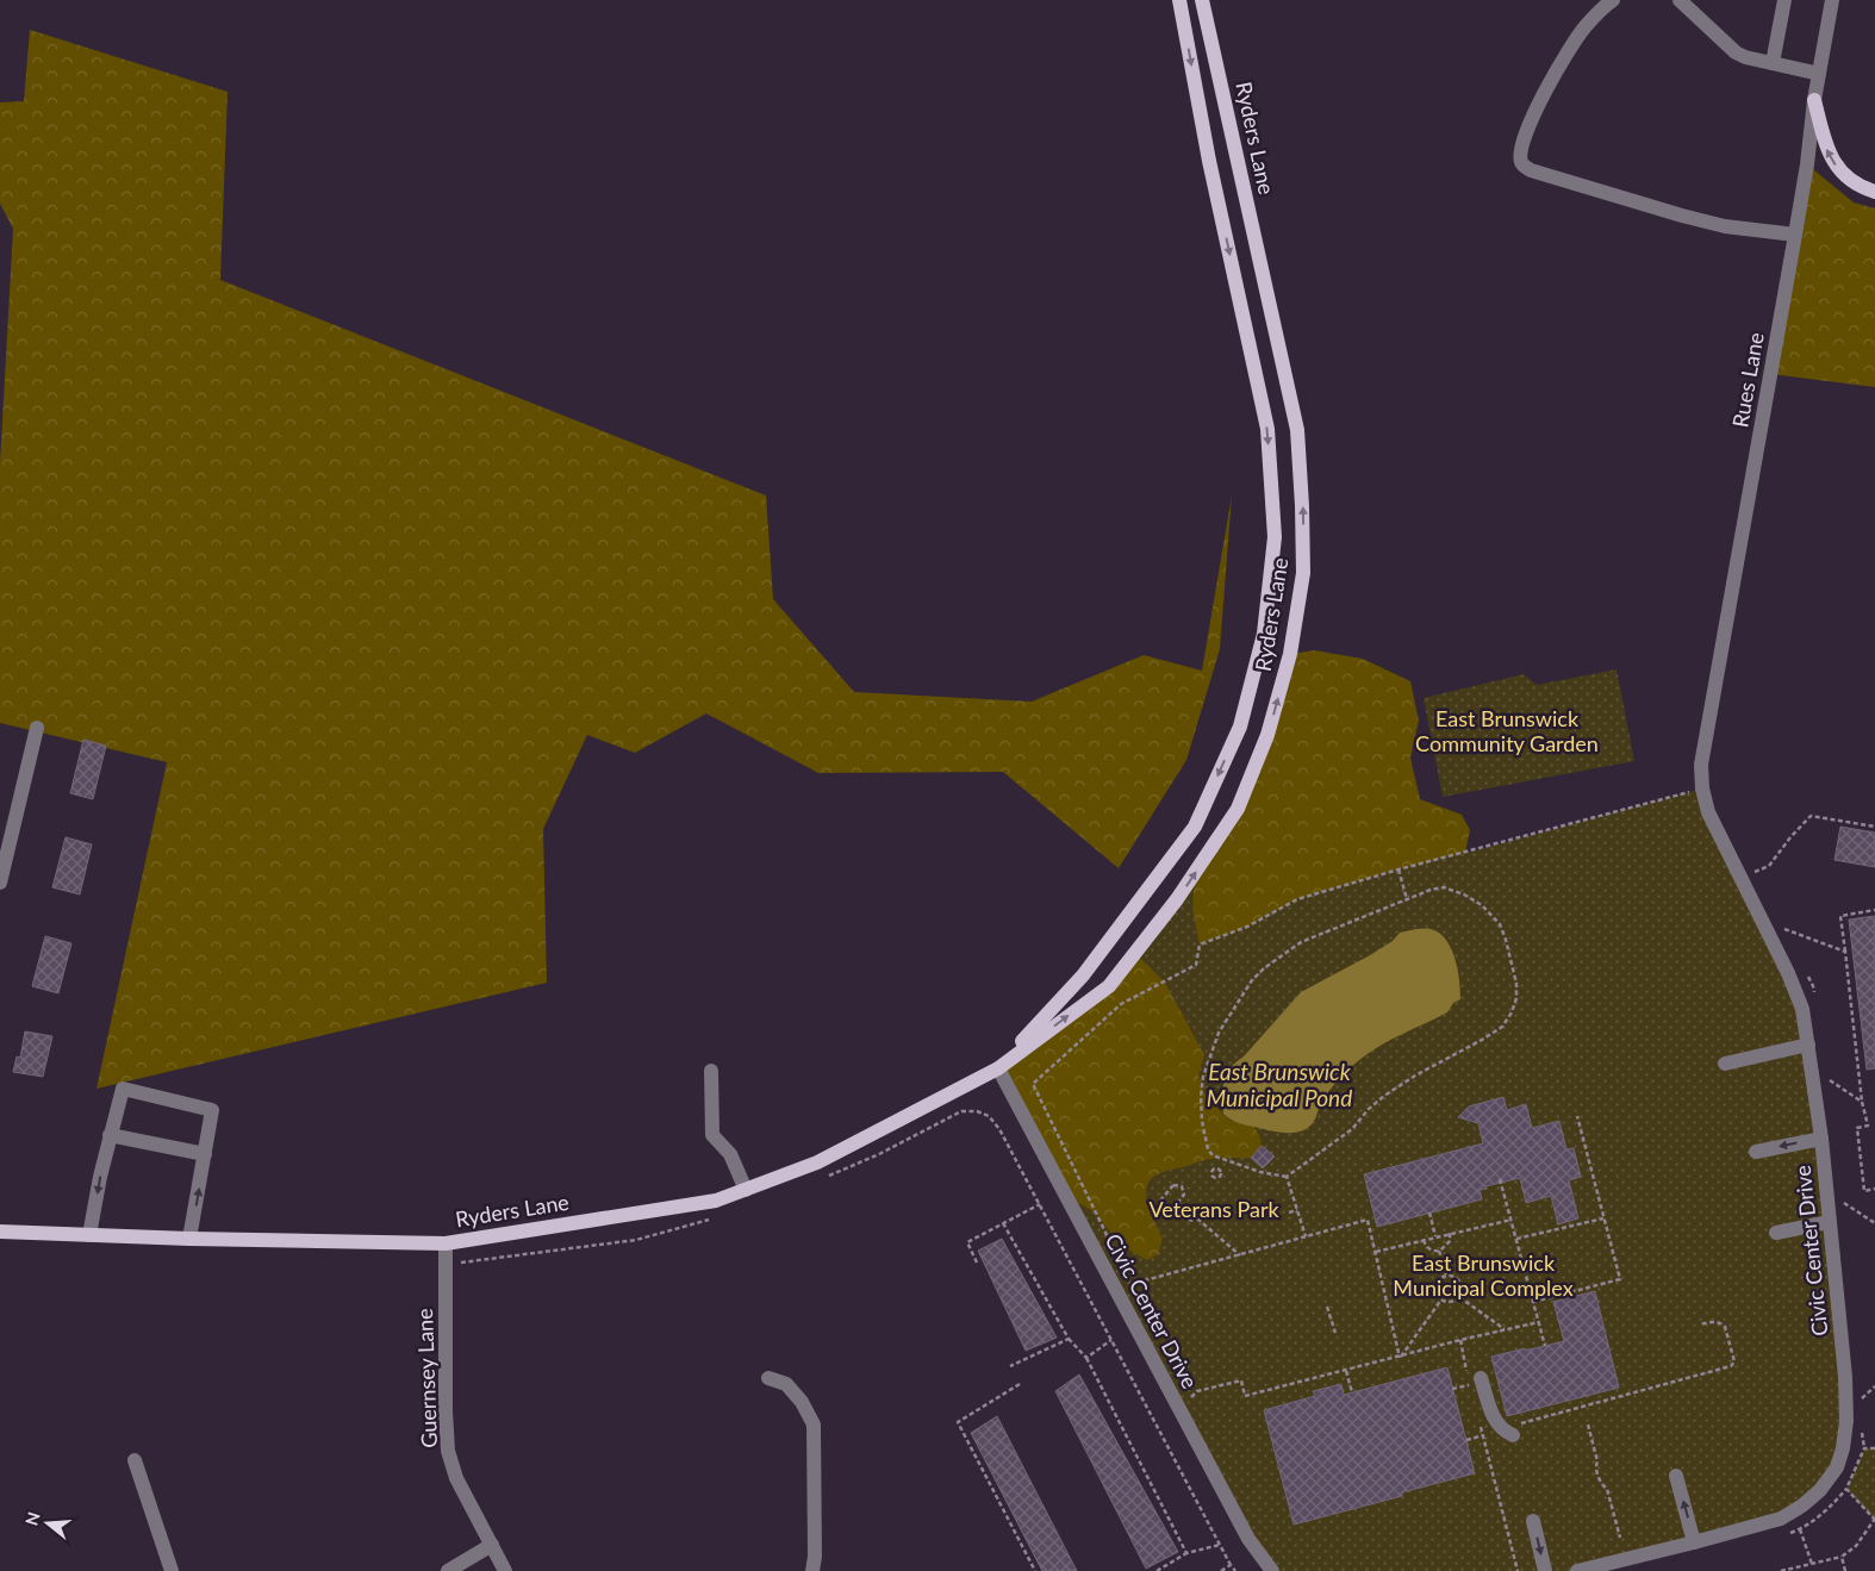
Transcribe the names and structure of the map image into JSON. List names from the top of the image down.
{
  "streets": {
    "main road": ["Ryders Lane"],
    "street": ["Rues Lane", "Civic Center Drive", "Guernsey Lane"]
  },
  "crossings": [
    ["Ryders Lane", "Civic Center Drive"],
    ["Ryders Lane", "Guernsey Lane"],
    ["Rues Lane", "Civic Center Drive"]
  ],
  "water": ["East Brunswick Municipal Pond"],
  "parks": ["East Brunswick Community Garden", "Veterans Park", "East Brunswick Municipal Complex"],
  "north": "left"
}
